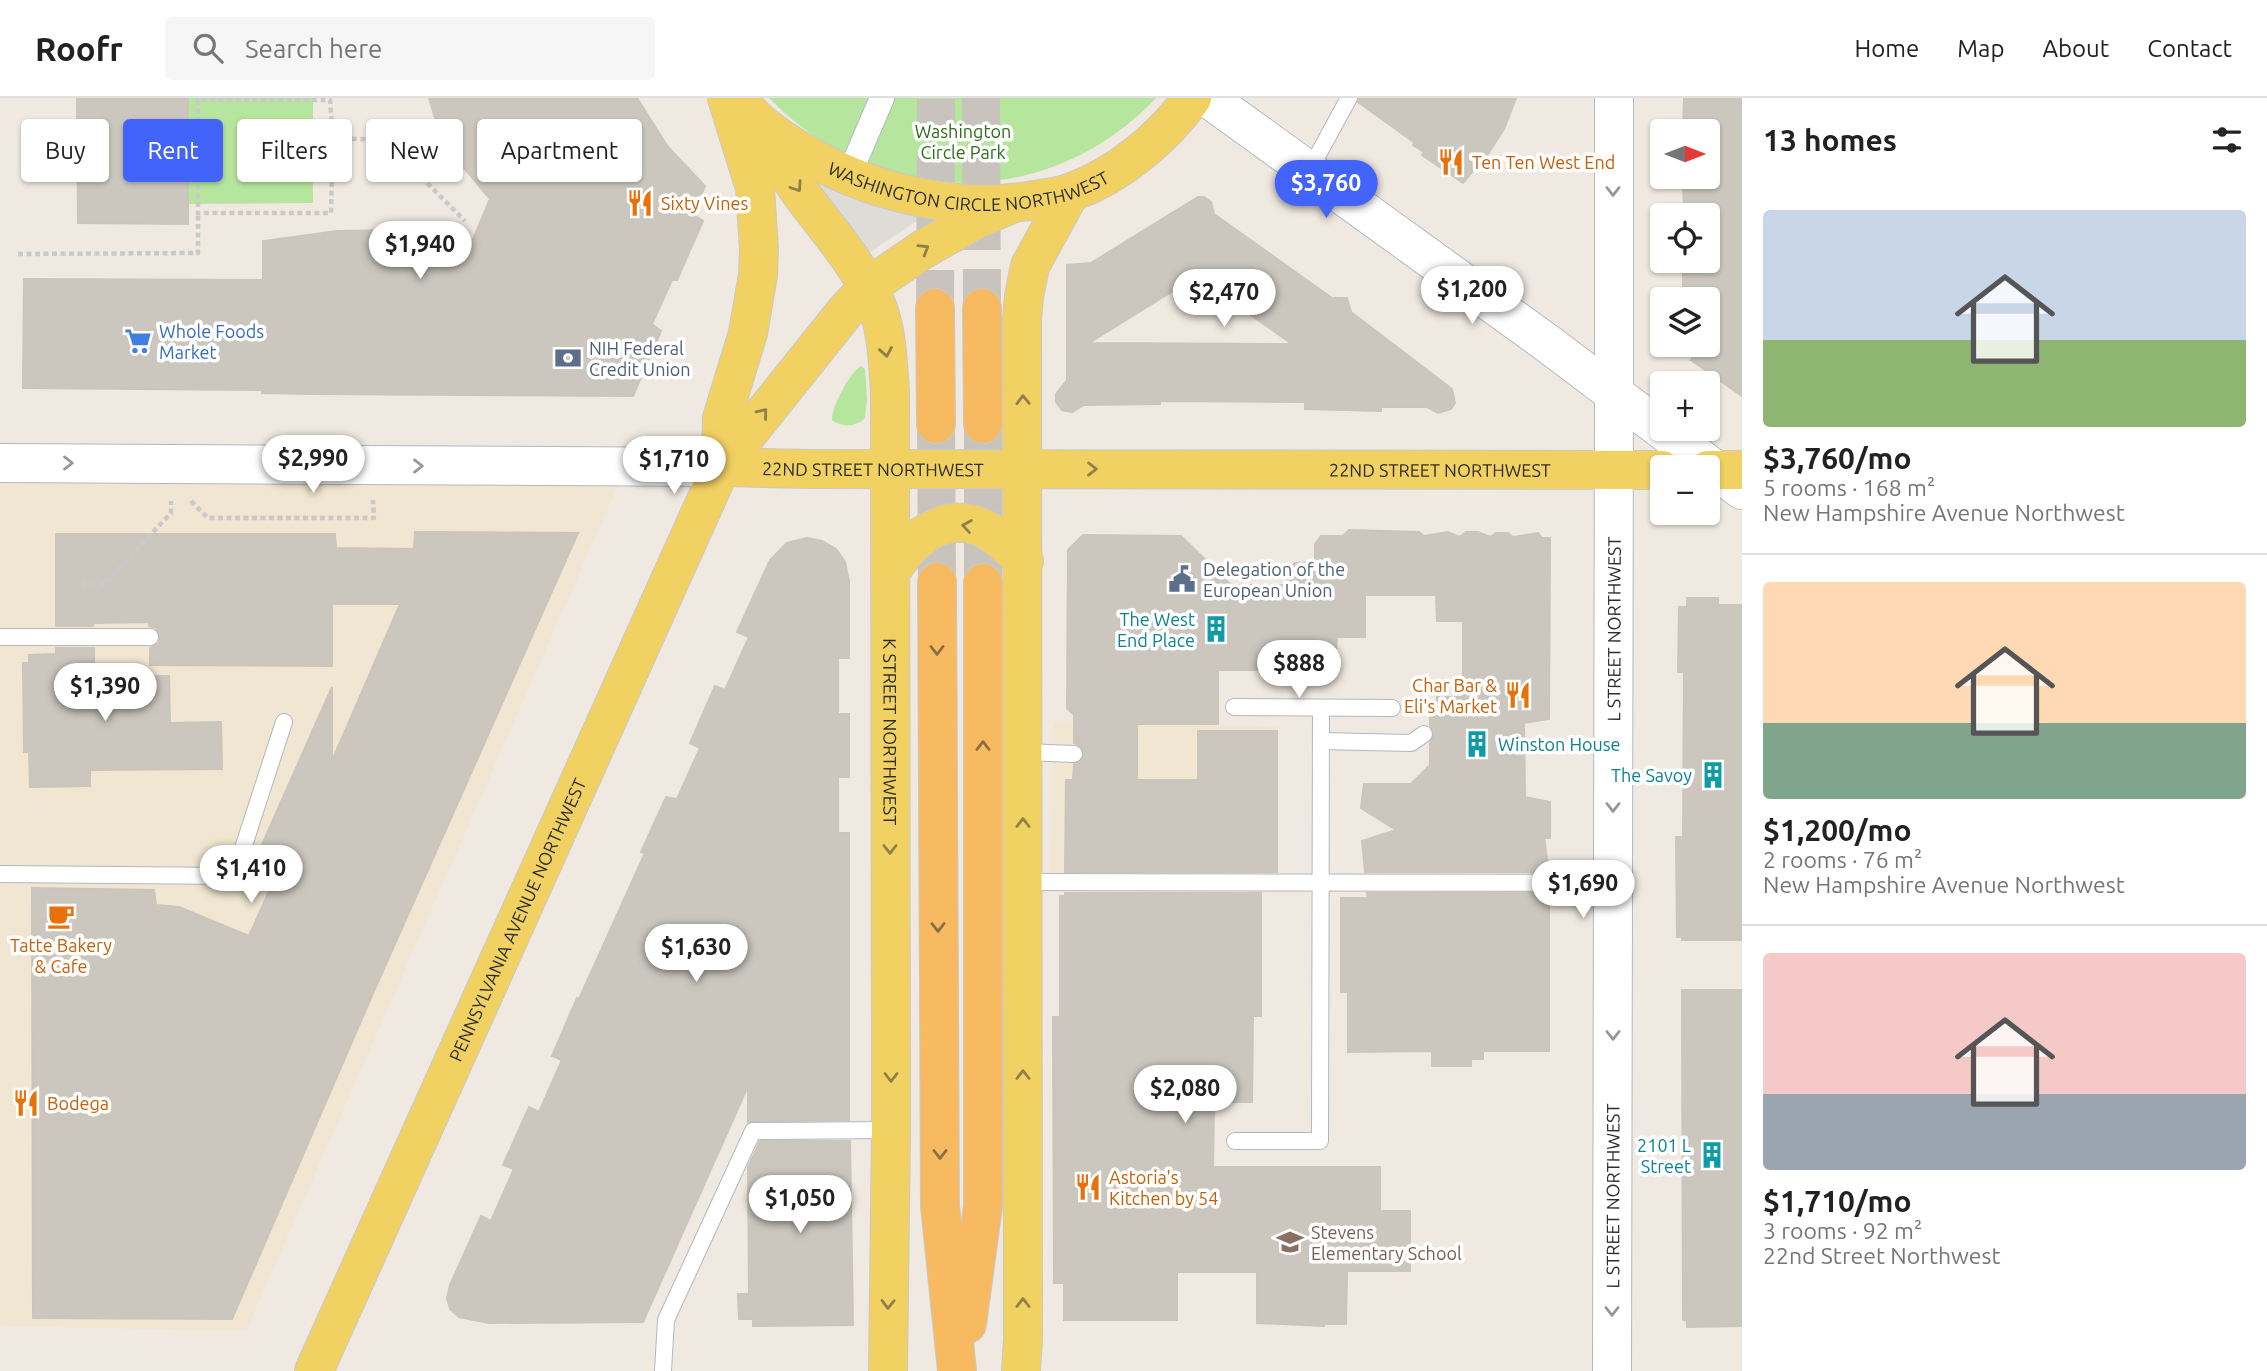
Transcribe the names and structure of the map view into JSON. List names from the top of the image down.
{
  "streets": {
    "main road": [
      "WASHINGTON CIRCLE NORTHWEST",
      "22ND STREET NORTHWEST",
      "K STREET NORTHWEST",
      "PENNSYLVANIA AVENUE NORTHWEST"
    ],
    "street": ["L STREET NORTHWEST"]
  },
  "crossings": [
    ["WASHINGTON CIRCLE NORTHWEST", "K STREET NORTHWEST"],
    ["WASHINGTON CIRCLE NORTHWEST", "PENNSYLVANIA AVENUE NORTHWEST"],
    ["22ND STREET NORTHWEST", "L STREET NORTHWEST"],
    ["22ND STREET NORTHWEST", "K STREET NORTHWEST"],
    ["22ND STREET NORTHWEST", "PENNSYLVANIA AVENUE NORTHWEST"],
    ["K STREET NORTHWEST", "PENNSYLVANIA AVENUE NORTHWEST"]
  ],
  "one_way": ["22ND STREET NORTHWEST", "L STREET NORTHWEST"],
  "parks": ["Washington Circle Park"],
  "places": {
    "restaurant": [
      "Ten Ten West End",
      "Sixty Vines",
      "Char Bar & Eli's Market",
      "Bodega",
      "Astoria's Kitchen by 54"
    ],
    "supermarket": ["Whole Foods Market"],
    "bank": ["NIH Federal Credit Union"],
    "public building": ["Delegation of the European Union"],
    "building": [
      "The West End Place",
      "Winston House",
      "The Savoy",
      "2101 L Street"
    ],
    "cafe": ["Tatte Bakery & Cafe"],
    "school or university": ["Stevens Elementary School"]
  },
  "north": "right",
  "page": {
    "header": "Roofr",
    "search": "Search here",
    "nav": [
      "Home",
      "Map",
      "About",
      "Contact"
    ],
    "heading": "13 homes",
    "map_buttons": ["+", "−"],
    "chip": [
      "Buy",
      "Rent",
      "Filters",
      "New",
      "Apartment"
    ],
    "price": [
      "$3,760",
      "$1,940",
      "$1,200",
      "$2,470",
      "$2,990",
      "$1,710",
      "$888",
      "$1,390",
      "$1,410",
      "$1,690",
      "$1,630",
      "$2,080",
      "$1,050"
    ],
    "list": [
      {
        "name": "$3,760/mo",
        "note": "5 rooms · 168 m² · New Hampshire Avenue Northwest"
      },
      {
        "name": "$1,200/mo",
        "note": "2 rooms · 76 m² · New Hampshire Avenue Northwest"
      },
      {
        "name": "$1,710/mo",
        "note": "3 rooms · 92 m² · 22nd Street Northwest"
      }
    ]
  }
}
